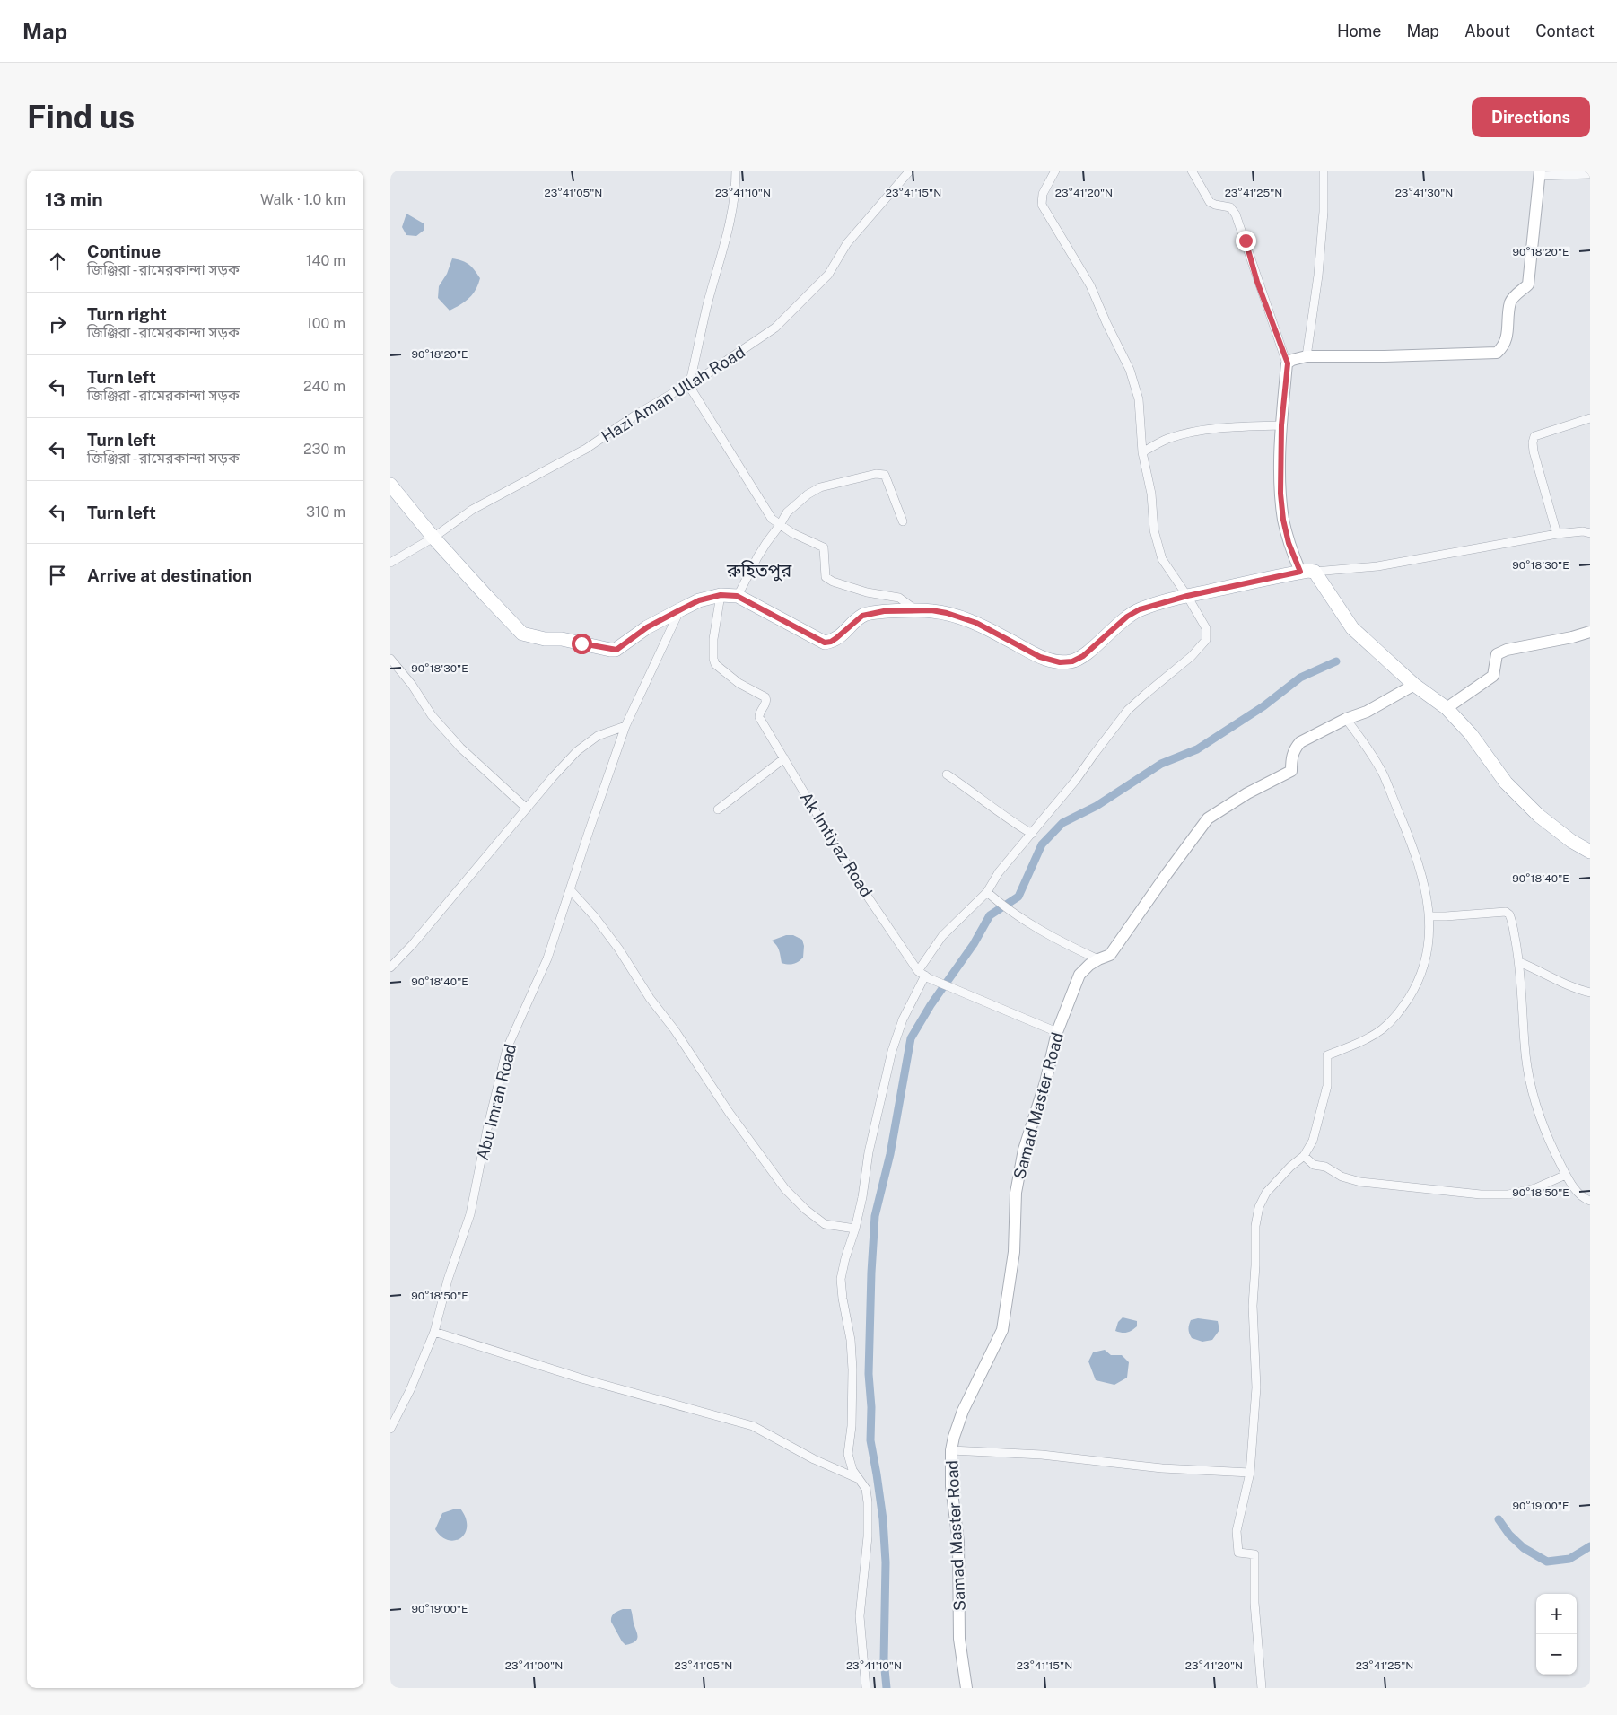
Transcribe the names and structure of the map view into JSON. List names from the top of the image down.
{
  "streets": {
    "street": [
      "Hazi Aman Ullah Road",
      "Ak Imtiyaz Road",
      "Abu Imran Road",
      "Samad Master Road"
    ]
  },
  "districts": ["রুহিতপুর"],
  "page": {
    "header": "Map",
    "nav": [
      "Home",
      "Map",
      "About",
      "Contact"
    ],
    "buttons": "Directions",
    "title": "Find us",
    "heading": ["13 min", "Walk · 1.0 km"],
    "list": [
      ["Continue", "জিঞ্জিরা - রামেরকান্দা সড়ক", "140 m"],
      ["Turn right", "জিঞ্জিরা - রামেরকান্দা সড়ক", "100 m"],
      ["Turn left", "জিঞ্জিরা - রামেরকান্দা সড়ক", "240 m"],
      ["Turn left", "জিঞ্জিরা - রামেরকান্দা সড়ক", "230 m"],
      ["Turn left", "310 m"],
      "Arrive at destination"
    ],
    "map_buttons": ["+", "−"]
  },
  "coordinates": [
    "23°41'05\"N",
    "23°41'10\"N",
    "23°41'15\"N",
    "23°41'20\"N",
    "23°41'25\"N",
    "23°41'30\"N",
    "90°18'20\"E",
    "90°18'30\"E",
    "90°18'40\"E",
    "90°18'50\"E",
    "90°19'00\"E",
    "23°41'00\"N"
  ]
}
